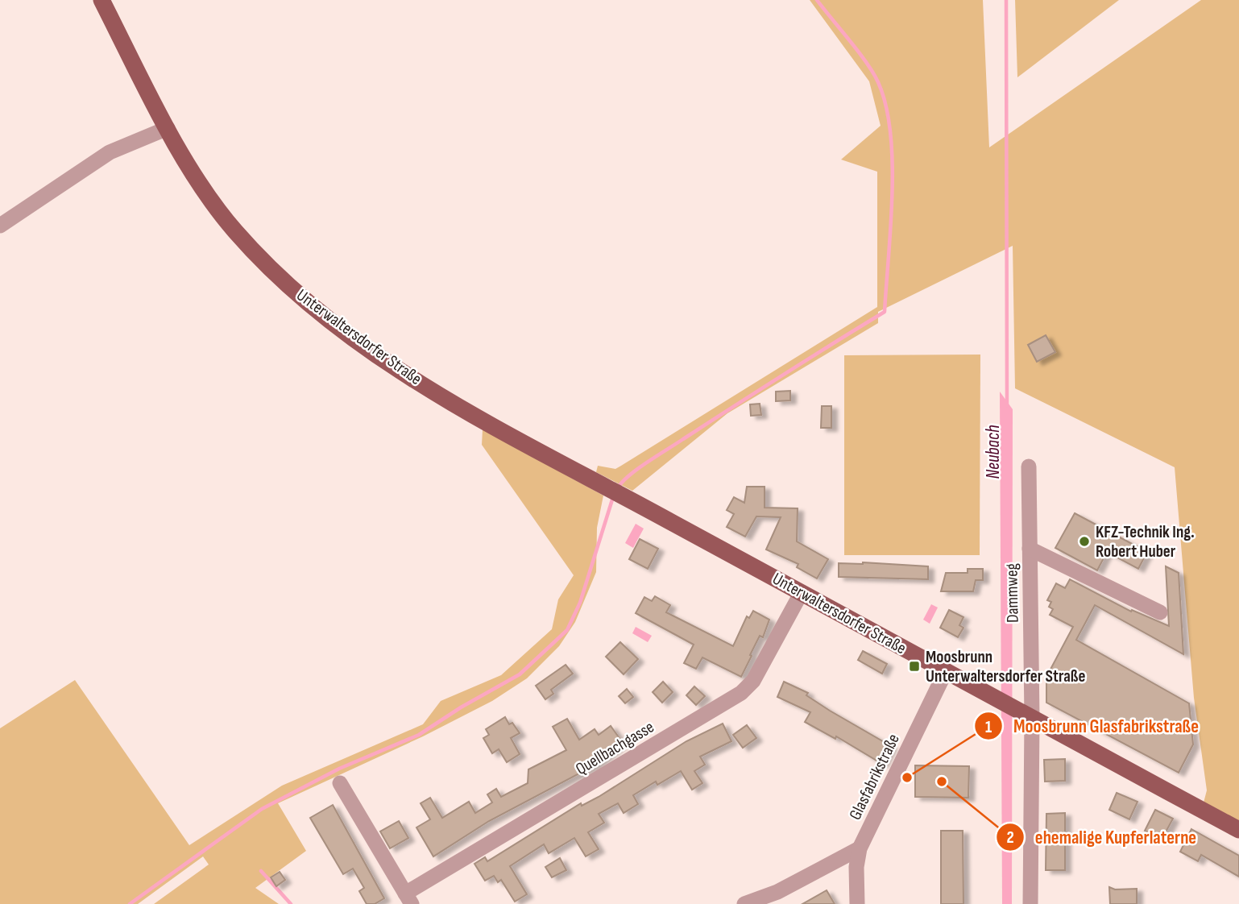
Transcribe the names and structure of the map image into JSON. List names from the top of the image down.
{
  "streets": {
    "main road": ["Unterwaltersdorfer Straße"],
    "street": ["Dammweg", "Quellbachgasse", "Glasfabrikstraße"]
  },
  "crossings": [
    ["Unterwaltersdorfer Straße", "Dammweg"],
    ["Unterwaltersdorfer Straße", "Quellbachgasse"],
    ["Unterwaltersdorfer Straße", "Glasfabrikstraße"]
  ],
  "water": ["Neubach"],
  "places": {
    "other": ["KFZ-Technik Ing. Robert Huber", "Moosbrunn Glasfabrikstraße", "ehemalige Kupferlaterne"],
    "transit": ["Moosbrunn Unterwaltersdorfer Straße"]
  }
}
